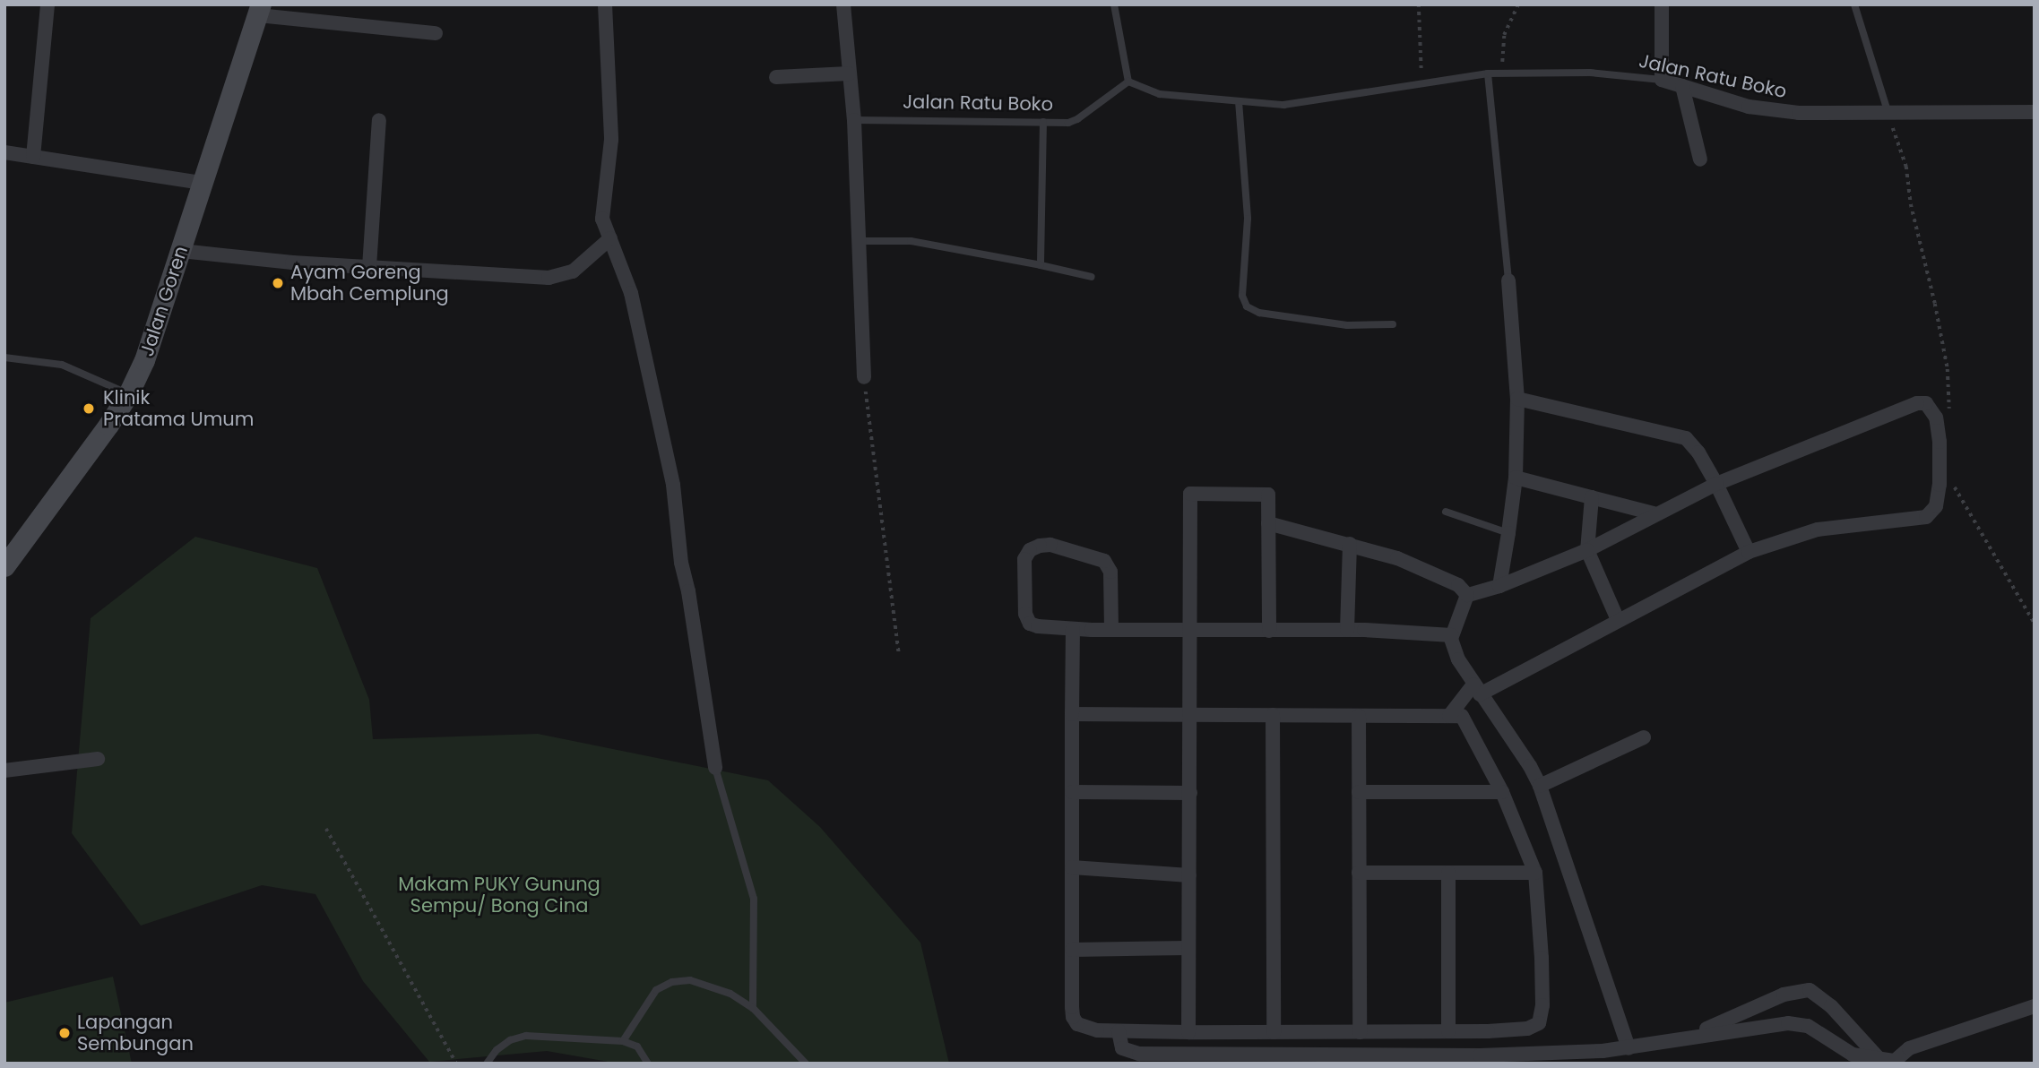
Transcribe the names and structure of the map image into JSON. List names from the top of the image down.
{
  "streets": {
    "street": ["Jalan Ratu Boko", "Jalan Goren"]
  },
  "parks": ["Makam PUKY Gunung Sempu/ Bong Cina"],
  "places": ["Ayam Goreng Mbah Cemplung", "Klinik Pratama Umum", "Lapangan Sembungan"]
}
